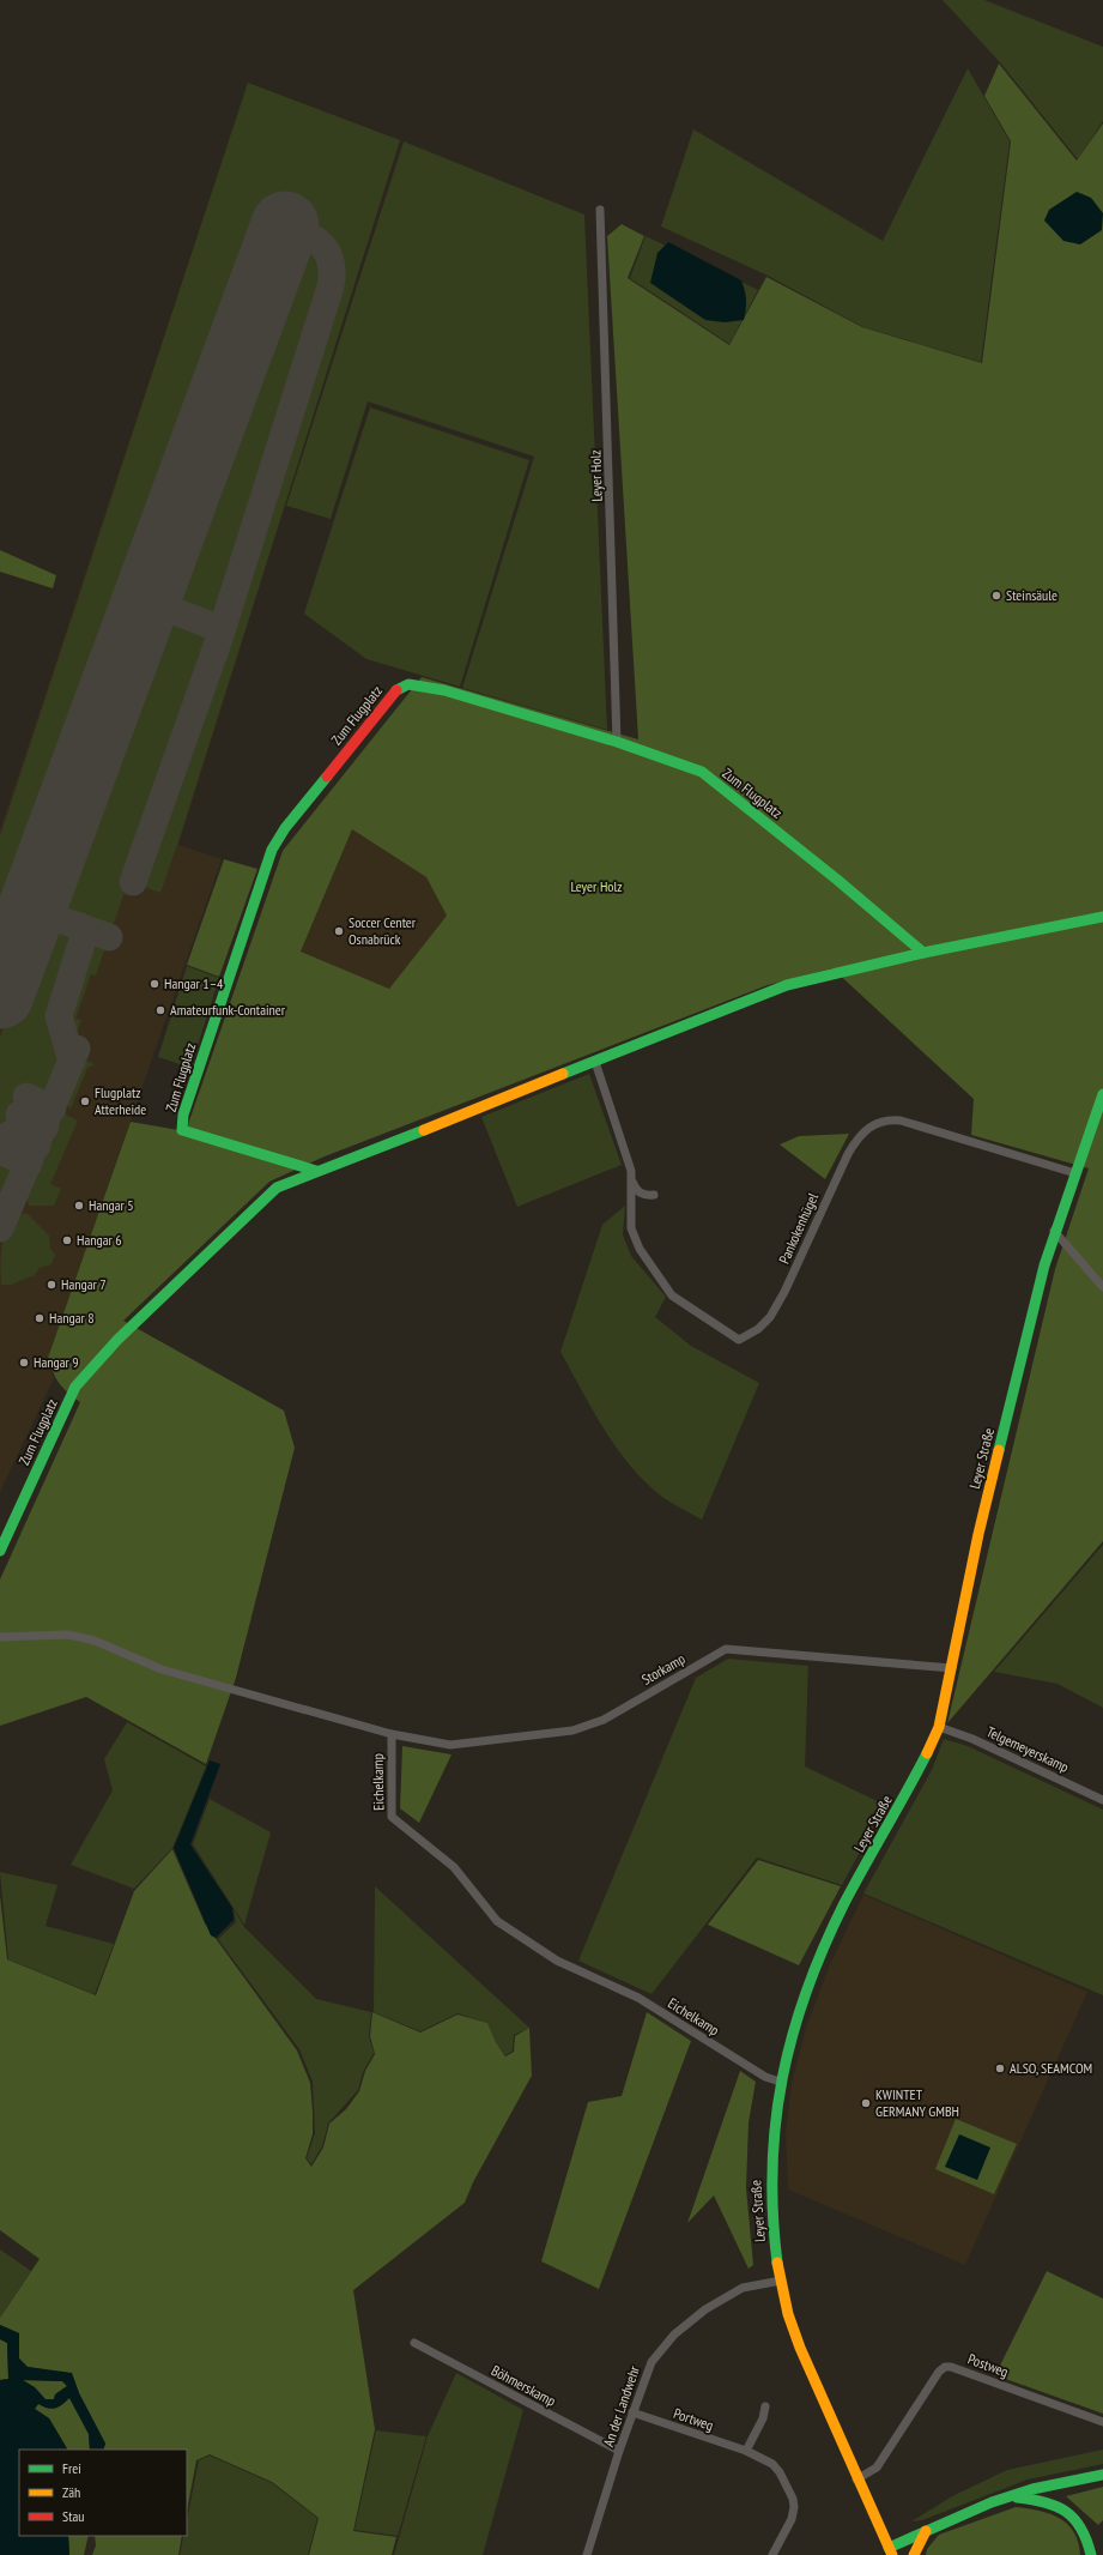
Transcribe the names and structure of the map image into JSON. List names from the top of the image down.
{
  "streets": {
    "main road": ["Zum Flugplatz", "Leyer Straße"],
    "street": [
      "Leyer Holz",
      "Pankokenhügel",
      "Storkamp",
      "Telgemeyerskamp",
      "Eichelkamp",
      "Postweg",
      "Böhmerskamp",
      "An der Landwehr",
      "Portweg"
    ]
  },
  "crossings": [
    ["Leyer Holz", "Zum Flugplatz"],
    ["Zum Flugplatz", "Pankokenhügel"],
    ["Pankokenhügel", "Leyer Straße"],
    ["Leyer Straße", "Storkamp"],
    ["Leyer Straße", "Telgemeyerskamp"],
    ["Leyer Straße", "Eichelkamp"],
    ["Leyer Straße", "Postweg"],
    ["Leyer Straße", "An der Landwehr"],
    ["Storkamp", "Eichelkamp"],
    ["Böhmerskamp", "An der Landwehr"],
    ["An der Landwehr", "Portweg"]
  ],
  "parks": ["Leyer Holz"],
  "places": [
    "Steinsäule",
    "Soccer Center Osnabrück",
    "Hangar 1–4",
    "Amateurfunk-Container",
    "Flugplatz Atterheide",
    "Hangar 5",
    "Hangar 6",
    "Hangar 7",
    "Hangar 8",
    "Hangar 9",
    "ALSO, SEAMCOM",
    "KWINTET GERMANY GMBH"
  ],
  "legend": ["Frei", "Zäh", "Stau"]
}
